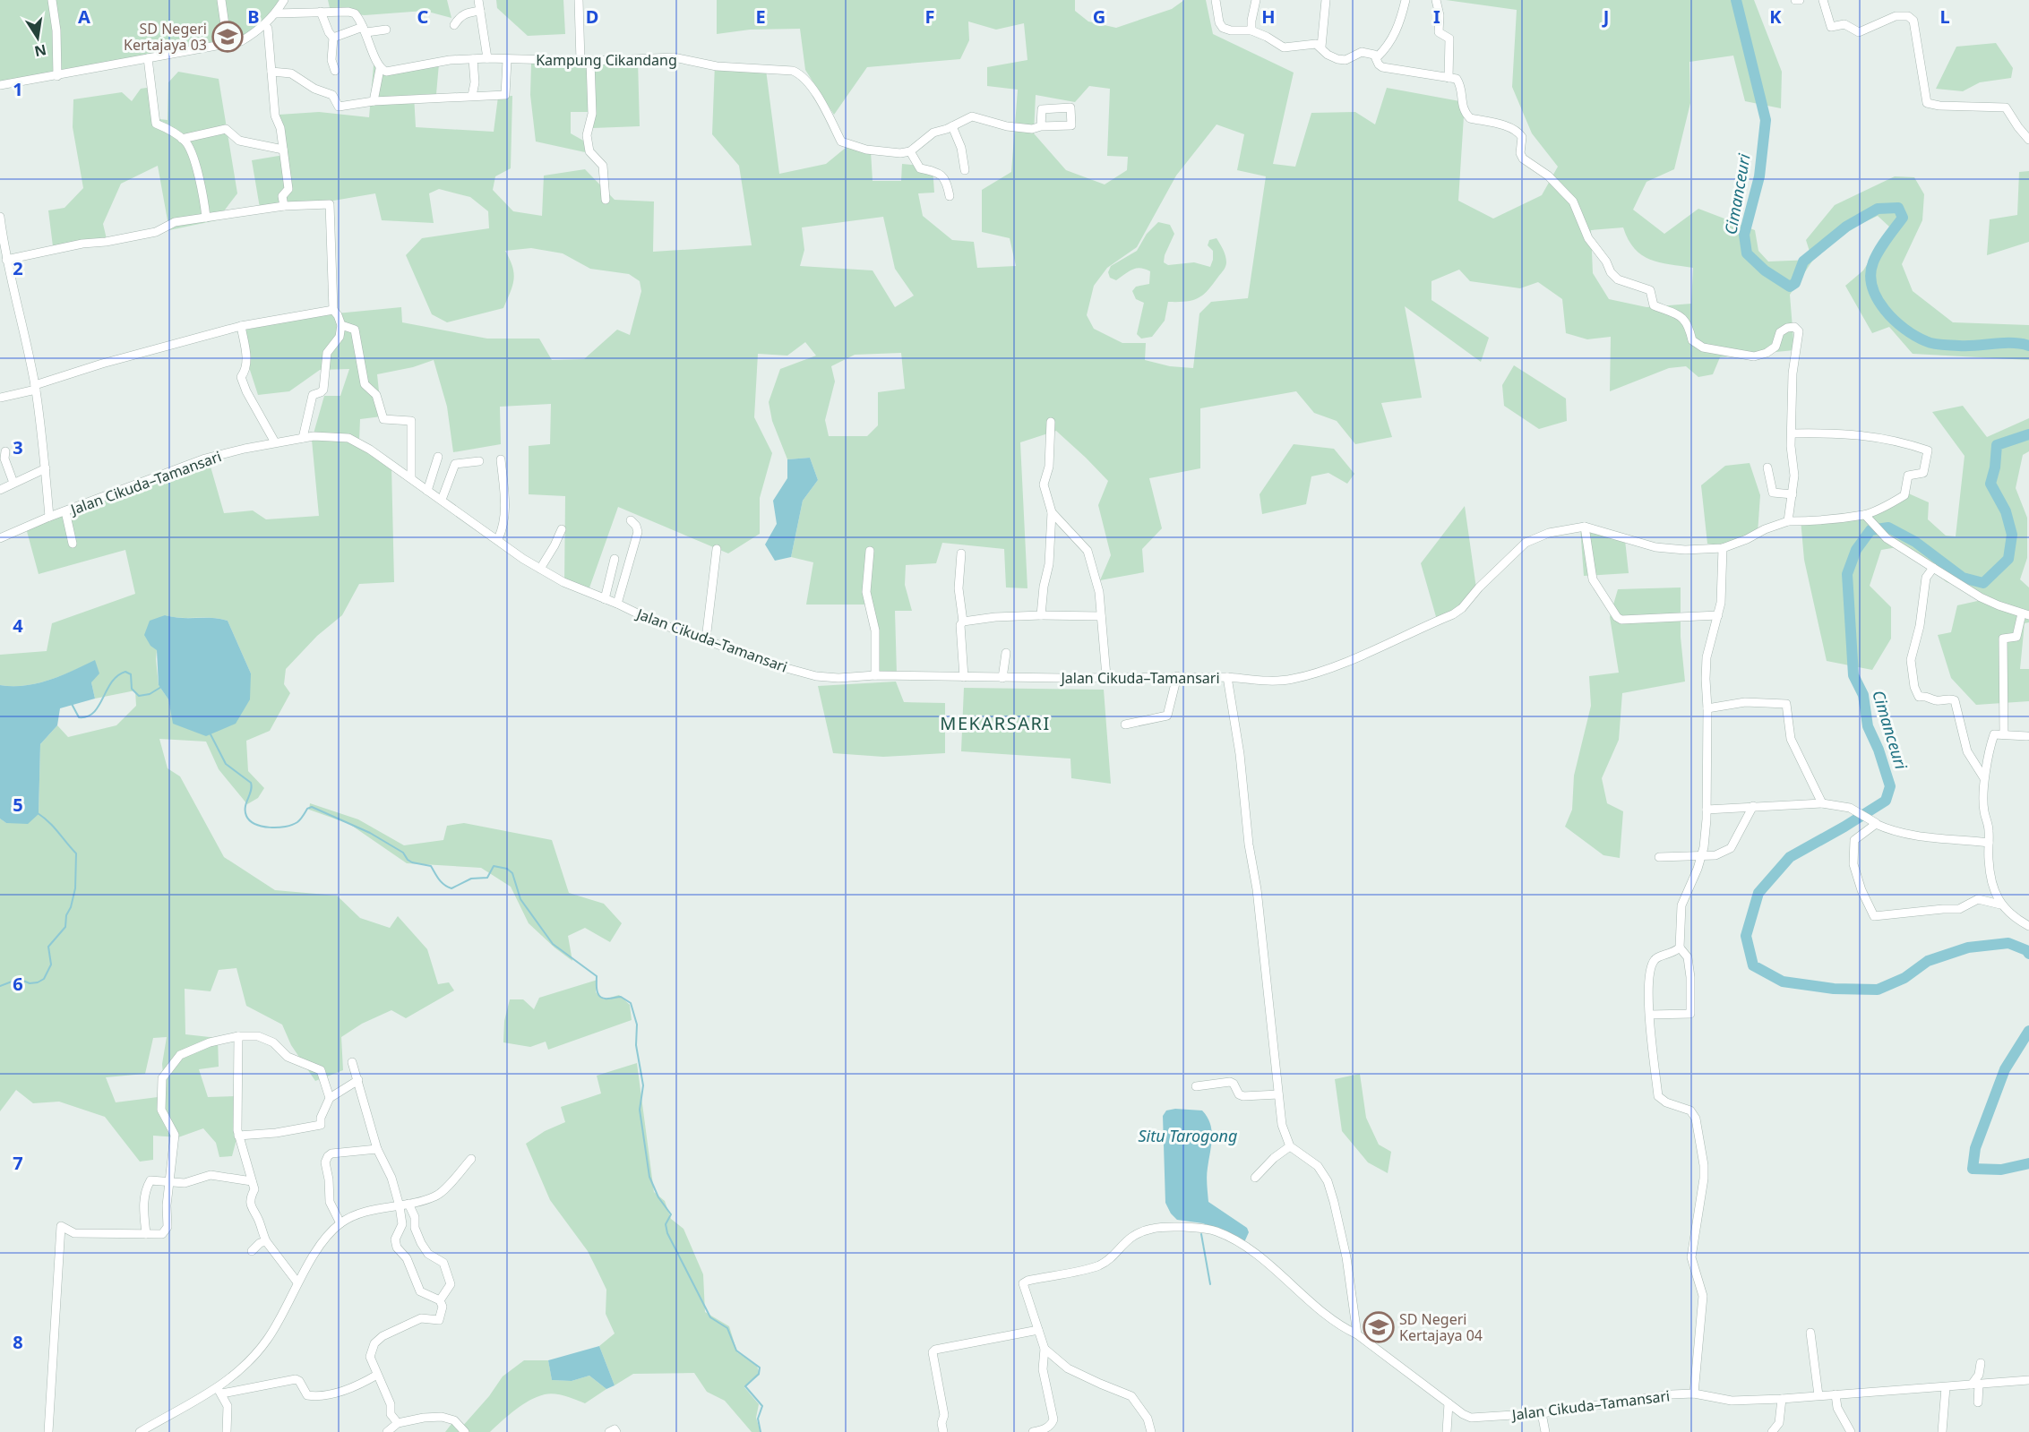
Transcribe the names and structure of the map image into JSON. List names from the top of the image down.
{
  "streets": {
    "street": ["Kampung Cikandang", "Jalan Cikuda–Tamansari"]
  },
  "districts": ["MEKARSARI"],
  "water": ["Cimanceuri", "Situ Tarogong"],
  "places": {
    "school or university": ["SD Negeri Kertajaya 03", "SD Negeri Kertajaya 04"]
  },
  "north": "bottom",
  "grid": {
    "columns": [
      "A",
      "B",
      "C",
      "D",
      "E",
      "F",
      "G",
      "H",
      "I",
      "J",
      "K",
      "L"
    ],
    "rows": [
      "1",
      "2",
      "3",
      "4",
      "5",
      "6",
      "7",
      "8"
    ]
  }
}
